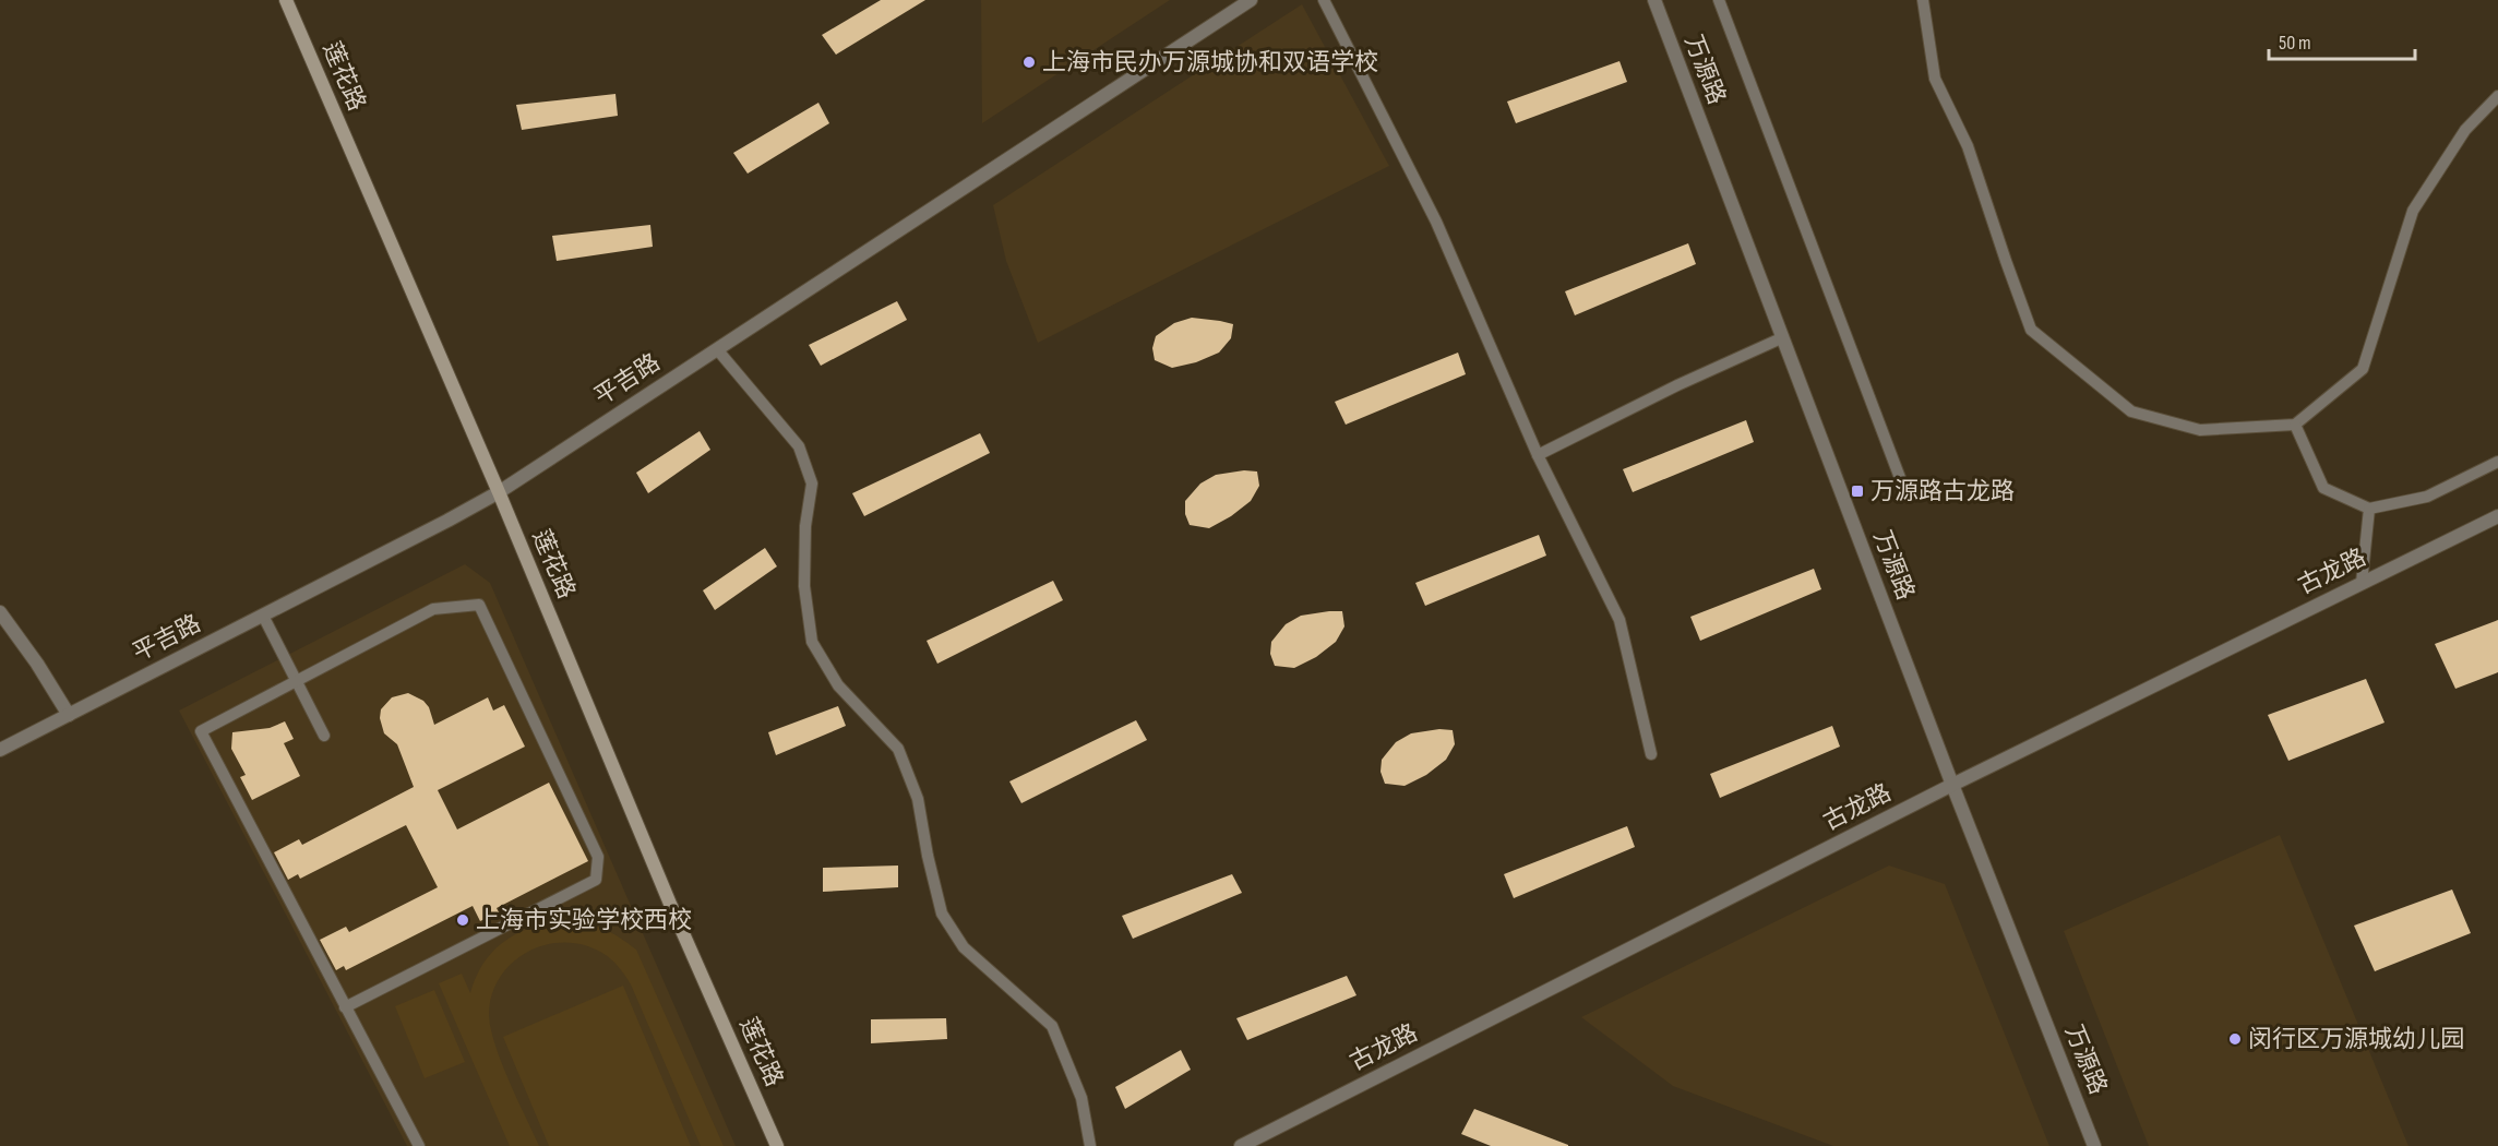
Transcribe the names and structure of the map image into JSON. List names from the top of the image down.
{
  "streets": {
    "main road": ["莲花路"],
    "street": ["万源路", "平吉路", "古龙路"]
  },
  "crossings": [
    ["万源路", "古龙路"],
    ["莲花路", "平吉路"]
  ],
  "places": {
    "other": ["上海市民办万源城协和双语学校", "上海市实验学校西校", "闵行区万源城幼儿园"],
    "transit": ["万源路古龙路"]
  },
  "scale_bar": "50 m"
}
